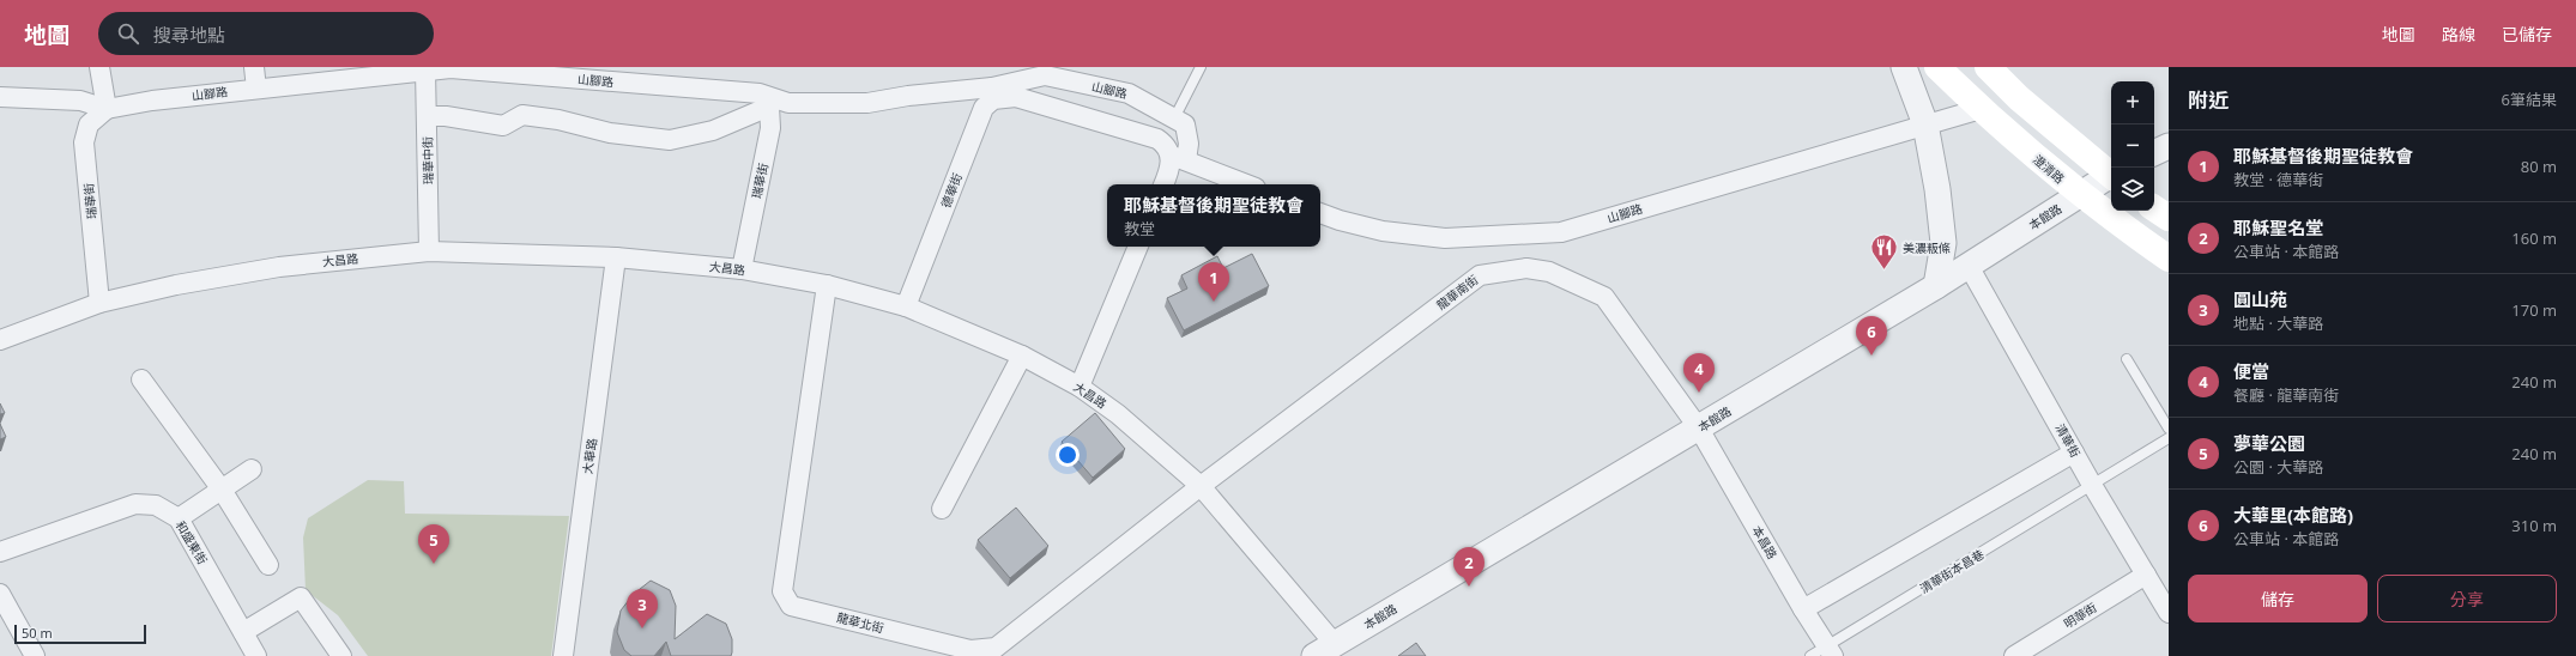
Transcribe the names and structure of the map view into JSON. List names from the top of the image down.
{
  "streets": {
    "main road": ["澄清路"],
    "street": [
      "山腳路",
      "瑞華中街",
      "瑞華街",
      "德華街",
      "本館路",
      "大昌路",
      "龍華南街",
      "清華街",
      "大華路",
      "和盛東街",
      "本昌路",
      "明華街",
      "龍華北街"
    ],
    "lane": ["清華街本昌巷"]
  },
  "crossings": [
    ["山腳路", "瑞華中街"],
    ["山腳路", "澄清路"],
    ["山腳路", "瑞華街"],
    ["山腳路", "德華街"],
    ["瑞華中街", "大昌路"],
    ["澄清路", "本館路"],
    ["瑞華街", "大昌路"],
    ["德華街", "大昌路"],
    ["本館路", "大昌路"],
    ["本館路", "龍華南街"],
    ["本館路", "清華街"],
    ["本館路", "本昌路"],
    ["大昌路", "龍華南街"],
    ["大昌路", "大華路"],
    ["大昌路", "龍華北街"],
    ["龍華南街", "本昌路"],
    ["龍華南街", "龍華北街"],
    ["清華街", "清華街本昌巷"],
    ["清華街", "明華街"],
    ["本昌路", "清華街本昌巷"]
  ],
  "places": {
    "restaurant": ["美濃粄條"]
  },
  "scale_bar": "50 m",
  "page": {
    "header": "地圖",
    "search": "搜尋地點",
    "nav": ["地圖", "路線", "已儲存"],
    "heading": ["附近", "6筆結果"],
    "map_buttons": ["+", "−"],
    "list": [
      {
        "mark": "1",
        "name": "耶穌基督後期聖徒教會",
        "note": "教堂 · 德華街",
        "value": "80 m"
      },
      {
        "mark": "2",
        "name": "耶穌聖名堂",
        "note": "公車站 · 本館路",
        "value": "160 m"
      },
      {
        "mark": "3",
        "name": "圓山苑",
        "note": "地點 · 大華路",
        "value": "170 m"
      },
      {
        "mark": "4",
        "name": "便當",
        "note": "餐廳 · 龍華南街",
        "value": "240 m"
      },
      {
        "mark": "5",
        "name": "夢華公園",
        "note": "公園 · 大華路",
        "value": "240 m"
      },
      {
        "mark": "6",
        "name": "大華里(本館路)",
        "note": "公車站 · 本館路",
        "value": "310 m"
      }
    ],
    "popup": ["耶穌基督後期聖徒教會", "教堂"],
    "pins": [
      "1",
      "6",
      "4",
      "5",
      "2",
      "3"
    ],
    "buttons": ["儲存", "分享"],
    "scale": "50 m"
  }
}
